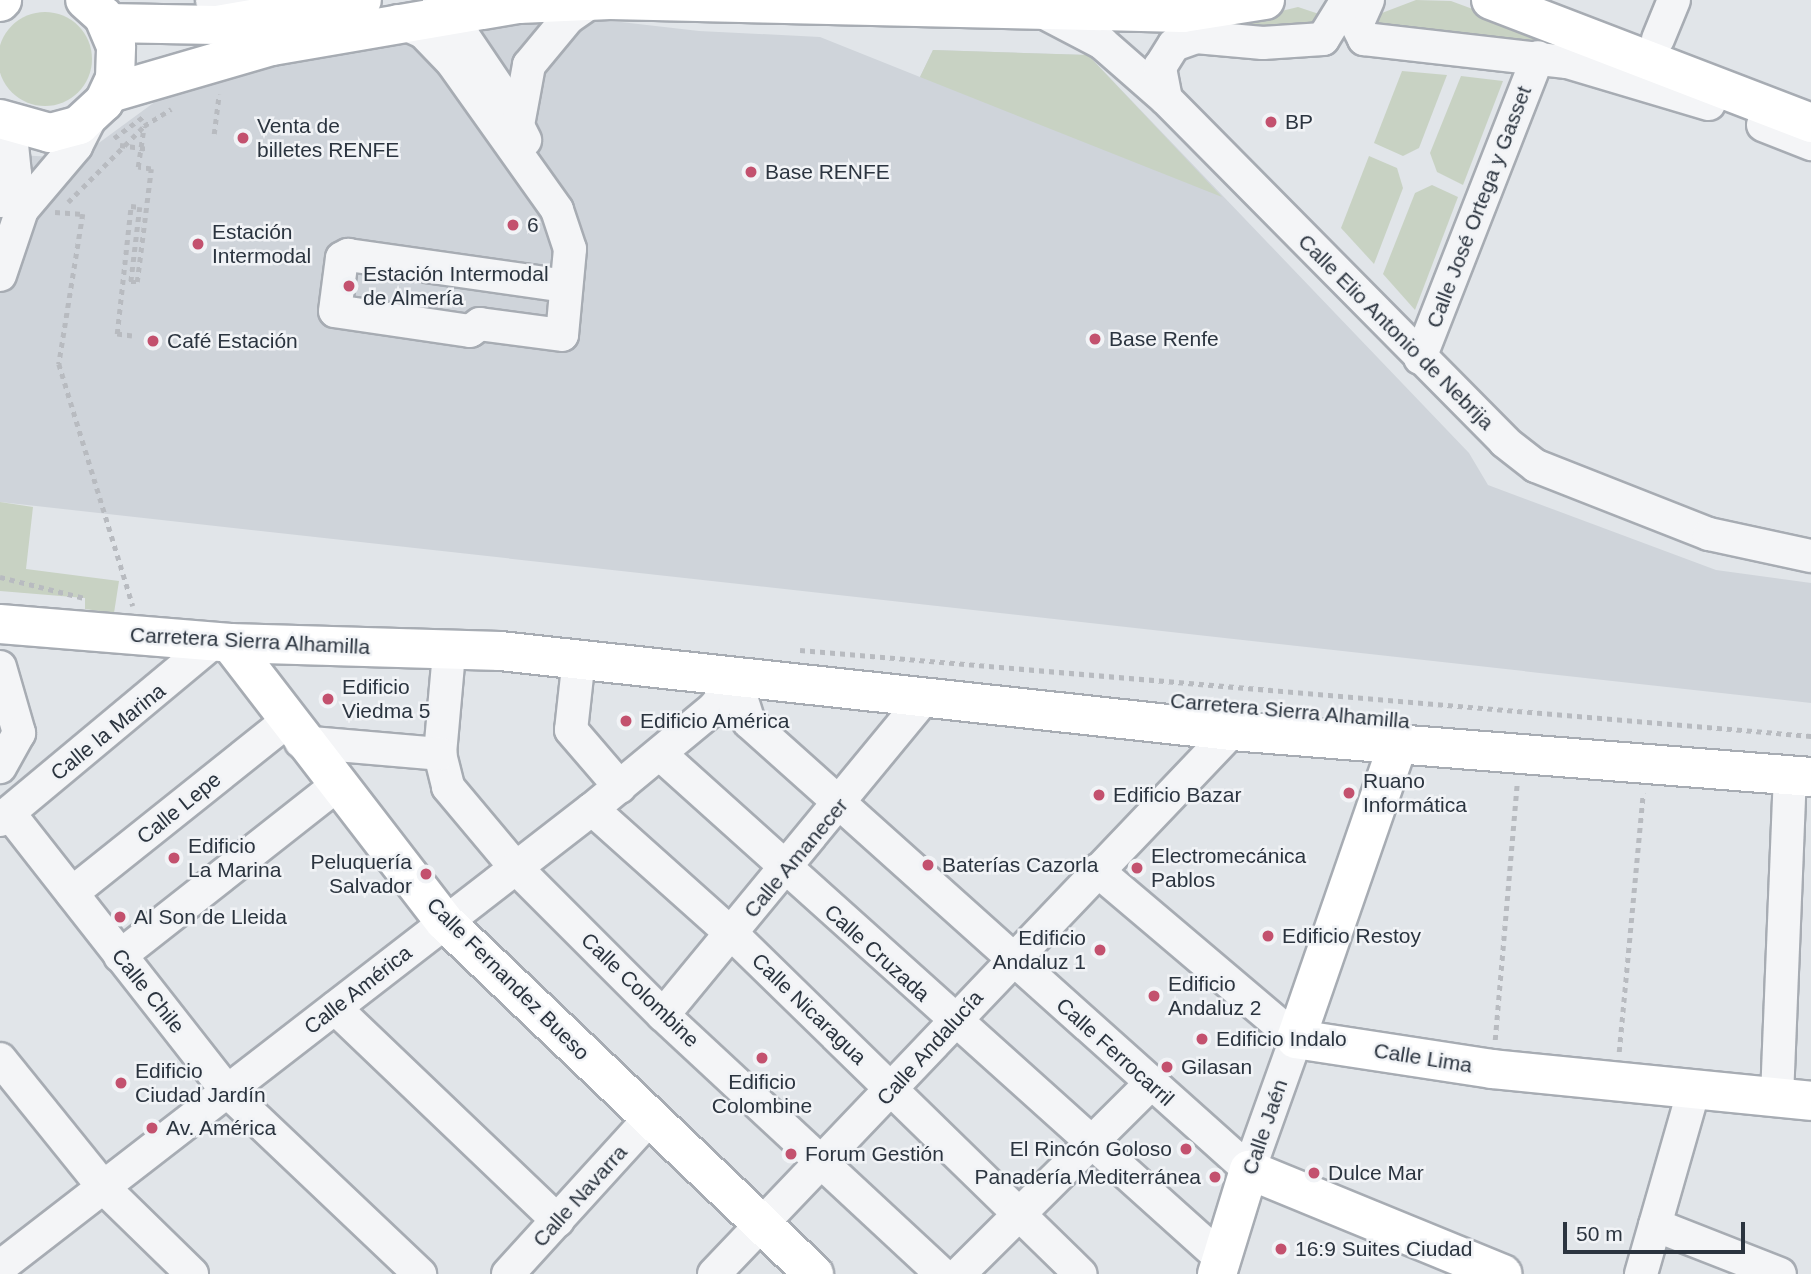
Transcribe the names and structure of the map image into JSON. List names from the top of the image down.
{
  "streets": {
    "main road": [
      "Carretera Sierra Alhamilla",
      "Calle Fernandez Bueso",
      "Calle Ferrocarril",
      "Calle Lima",
      "Calle Jaén"
    ],
    "street": [
      "Calle José Ortega y Gasset",
      "Calle Elio Antonio de Nebrija",
      "Calle la Marina",
      "Calle Lepe",
      "Calle Amanecer",
      "Calle Cruzada",
      "Calle América",
      "Calle Colombine",
      "Calle Chile",
      "Calle Nicaragua",
      "Calle Andalucía",
      "Calle Navarra"
    ]
  },
  "crossings": [
    ["Calle José Ortega y Gasset", "Calle Elio Antonio de Nebrija"],
    ["Carretera Sierra Alhamilla", "Calle la Marina"],
    ["Carretera Sierra Alhamilla", "Calle Amanecer"],
    ["Carretera Sierra Alhamilla", "Calle Fernandez Bueso"],
    ["Carretera Sierra Alhamilla", "Calle América"],
    ["Carretera Sierra Alhamilla", "Calle Colombine"],
    ["Carretera Sierra Alhamilla", "Calle Andalucía"],
    ["Carretera Sierra Alhamilla", "Calle Ferrocarril"],
    ["Carretera Sierra Alhamilla", "Calle Jaén"],
    ["Calle la Marina", "Calle Fernandez Bueso"],
    ["Calle la Marina", "Calle Chile"],
    ["Calle Lepe", "Calle Fernandez Bueso"],
    ["Calle Lepe", "Calle Chile"],
    ["Calle Amanecer", "Calle Cruzada"],
    ["Calle Amanecer", "Calle Colombine"],
    ["Calle Amanecer", "Calle Nicaragua"],
    ["Calle Amanecer", "Calle Ferrocarril"],
    ["Calle Cruzada", "Calle América"],
    ["Calle Cruzada", "Calle Andalucía"],
    ["Calle Cruzada", "Calle Jaén"],
    ["Calle Fernandez Bueso", "Calle América"],
    ["Calle Fernandez Bueso", "Calle Andalucía"],
    ["Calle Fernandez Bueso", "Calle Navarra"],
    ["Calle América", "Calle Colombine"],
    ["Calle América", "Calle Chile"],
    ["Calle América", "Calle Nicaragua"],
    ["Calle América", "Calle Ferrocarril"],
    ["Calle Colombine", "Calle Andalucía"],
    ["Calle Nicaragua", "Calle Andalucía"],
    ["Calle Andalucía", "Calle Ferrocarril"],
    ["Calle Ferrocarril", "Calle Jaén"],
    ["Calle Lima", "Calle Jaén"]
  ],
  "places": [
    "BP",
    "Venta de billetes RENFE",
    "Base RENFE",
    "6",
    "Estación Intermodal",
    "Estación Intermodal de Almería",
    "Base Renfe",
    "Café Estación",
    "Edificio Viedma 5",
    "Edificio América",
    "Ruano Informática",
    "Edificio Bazar",
    "Edificio La Marina",
    "Baterías Cazorla",
    "Electromecánica Pablos",
    "Peluquería Salvador",
    "Al Son de Lleida",
    "Edificio Restoy",
    "Edificio Andaluz 1",
    "Edificio Andaluz 2",
    "Edificio Indalo",
    "Edificio Colombine",
    "Gilasan",
    "Edificio Ciudad Jardín",
    "Av. América",
    "El Rincón Goloso",
    "Forum Gestión",
    "Dulce Mar",
    "Panadería Mediterránea",
    "16:9 Suites Ciudad"
  ],
  "scale_bar": "50 m"
}
